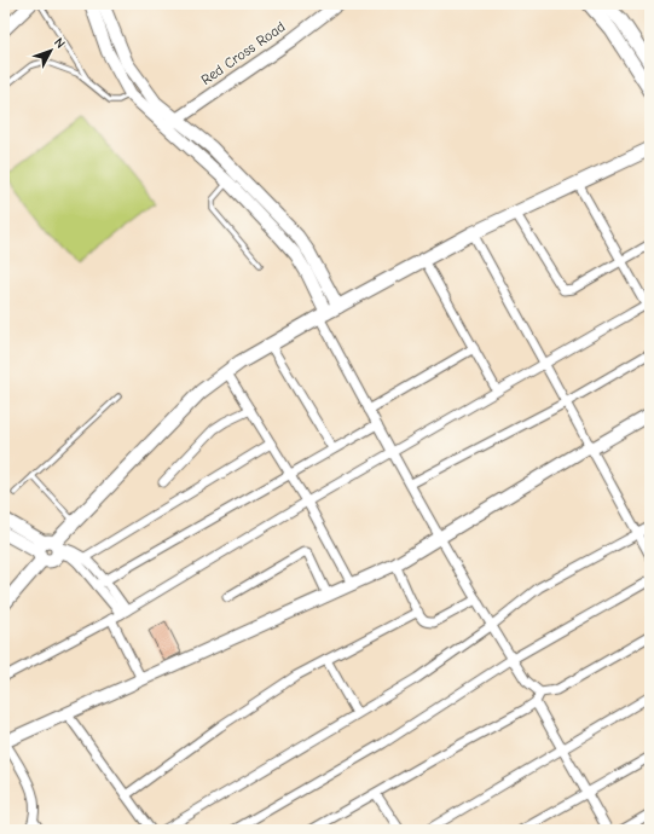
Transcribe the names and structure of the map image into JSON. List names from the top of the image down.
{
  "streets": {
    "street": ["Red Cross Road"]
  },
  "north": "top right"
}
